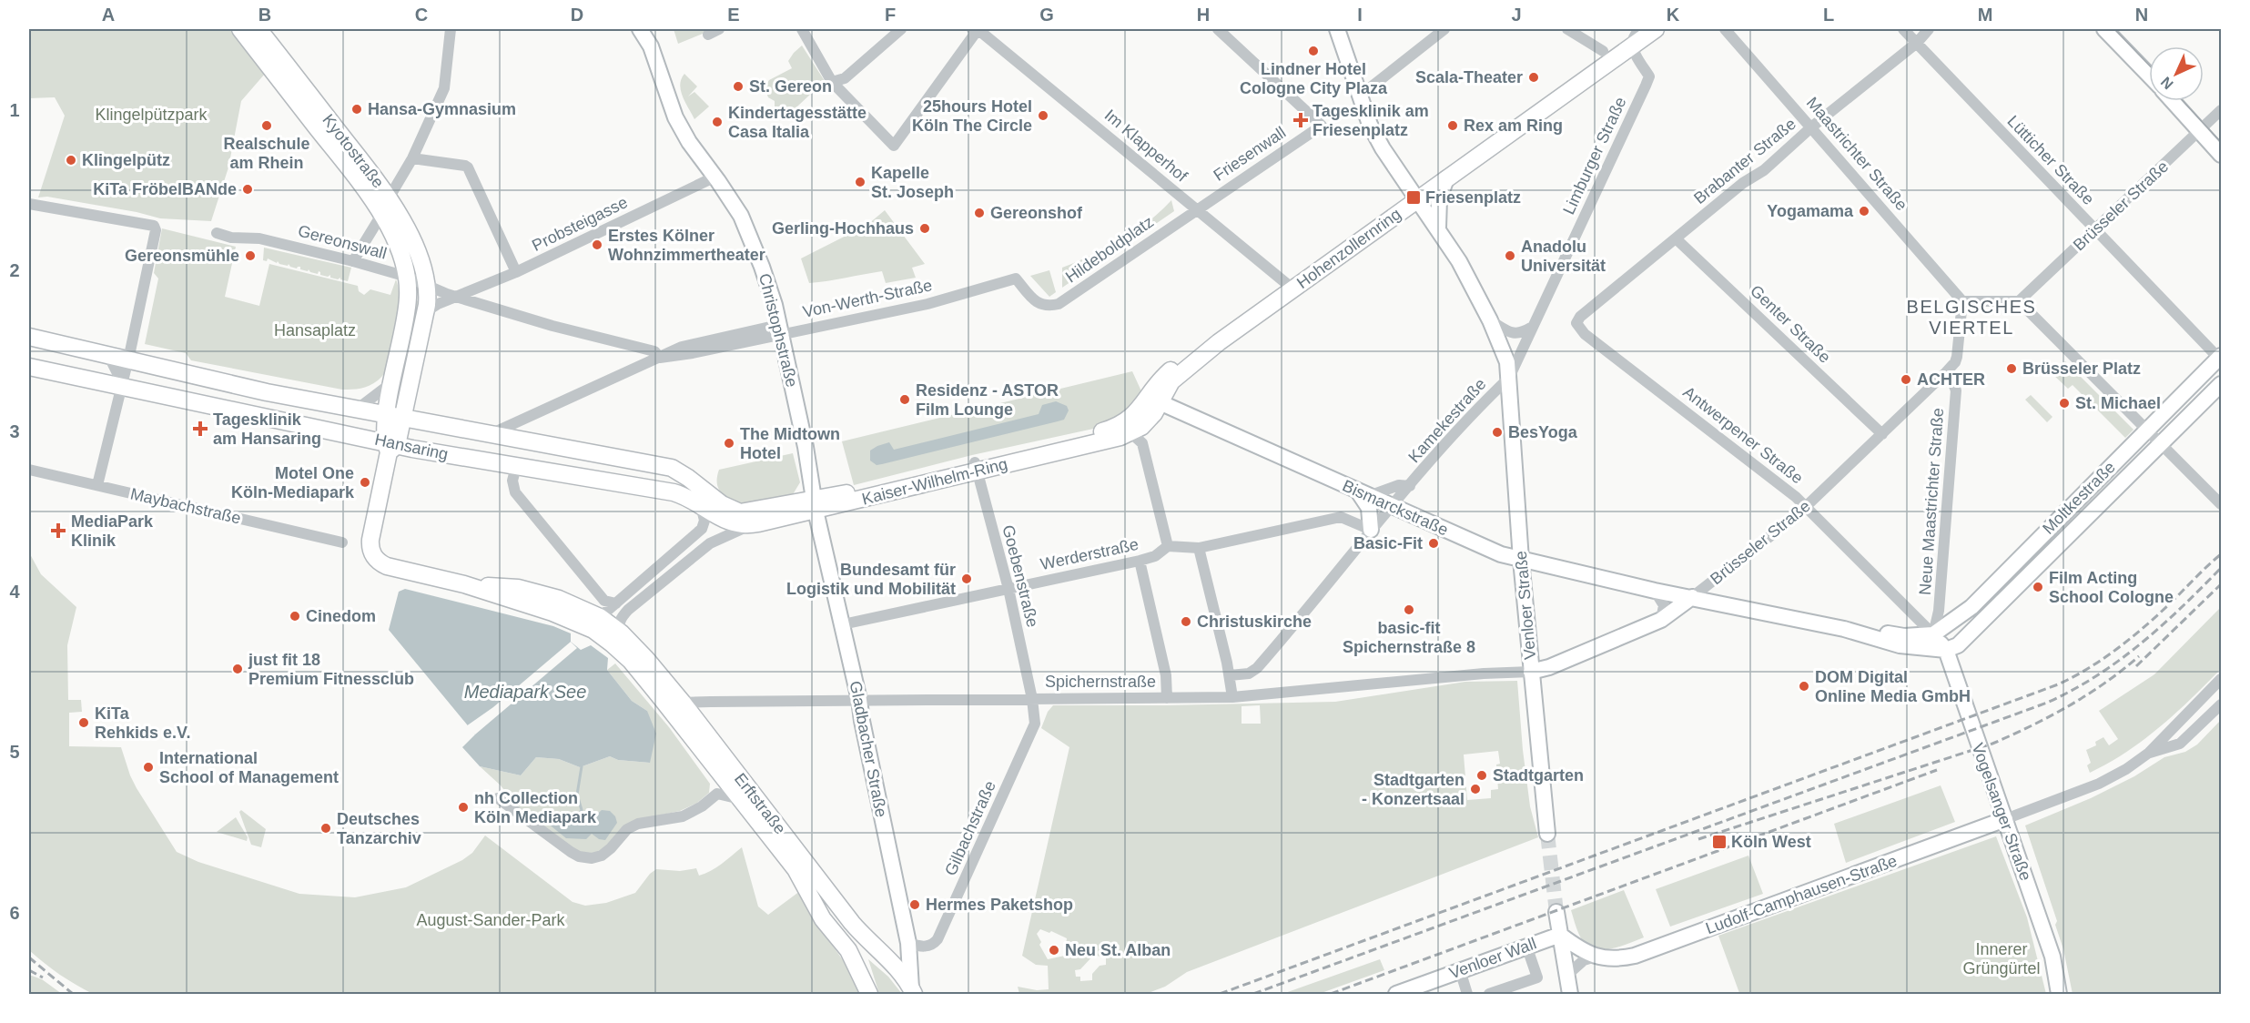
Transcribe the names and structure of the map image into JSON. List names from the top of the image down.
{
  "streets": {
    "main road": [
      "Kyotostraße",
      "Hohenzollernring",
      "Hansaring",
      "Kaiser-Wilhelm-Ring",
      "Erftstraße"
    ],
    "street": [
      "Im Klapperhof",
      "Friesenwall",
      "Maastrichter Straße",
      "Limburger Straße",
      "Lütticher Straße",
      "Brabanter Straße",
      "Brüsseler Straße",
      "Probsteigasse",
      "Gereonswall",
      "Hildeboldplatz",
      "Von-Werth-Straße",
      "Genter Straße",
      "Christophstraße",
      "Kamekestraße",
      "Antwerpener Straße",
      "Moltkestraße",
      "Neue Maastrichter Straße",
      "Maybachstraße",
      "Bismarckstraße",
      "Werderstraße",
      "Goebenstraße",
      "Venloer Straße",
      "Spichernstraße",
      "Gladbacher Straße",
      "Vogelsanger Straße",
      "Gilbachstraße",
      "Ludolf-Camphausen-Straße",
      "Venloer Wall"
    ]
  },
  "crossings": [
    ["Im Klapperhof", "Friesenwall"],
    ["Im Klapperhof", "Hohenzollernring"],
    ["Im Klapperhof", "Hildeboldplatz"],
    ["Kyotostraße", "Gereonswall"],
    ["Kyotostraße", "Hansaring"],
    ["Friesenwall", "Hildeboldplatz"],
    ["Maastrichter Straße", "Brabanter Straße"],
    ["Maastrichter Straße", "Brüsseler Straße"],
    ["Limburger Straße", "Hohenzollernring"],
    ["Limburger Straße", "Kamekestraße"],
    ["Limburger Straße", "Venloer Straße"],
    ["Lütticher Straße", "Brabanter Straße"],
    ["Lütticher Straße", "Brüsseler Straße"],
    ["Lütticher Straße", "Moltkestraße"],
    ["Brabanter Straße", "Genter Straße"],
    ["Brabanter Straße", "Antwerpener Straße"],
    ["Brüsseler Straße", "Genter Straße"],
    ["Brüsseler Straße", "Antwerpener Straße"],
    ["Brüsseler Straße", "Neue Maastrichter Straße"],
    ["Brüsseler Straße", "Bismarckstraße"],
    ["Brüsseler Straße", "Venloer Straße"],
    ["Brüsseler Straße", "Spichernstraße"],
    ["Probsteigasse", "Gereonswall"],
    ["Probsteigasse", "Christophstraße"],
    ["Gereonswall", "Von-Werth-Straße"],
    ["Hohenzollernring", "Kaiser-Wilhelm-Ring"],
    ["Hildeboldplatz", "Von-Werth-Straße"],
    ["Von-Werth-Straße", "Christophstraße"],
    ["Von-Werth-Straße", "Hansaring"],
    ["Christophstraße", "Kaiser-Wilhelm-Ring"],
    ["Christophstraße", "Gladbacher Straße"],
    ["Kamekestraße", "Bismarckstraße"],
    ["Kamekestraße", "Venloer Straße"],
    ["Antwerpener Straße", "Moltkestraße"],
    ["Antwerpener Straße", "Neue Maastrichter Straße"],
    ["Antwerpener Straße", "Bismarckstraße"],
    ["Antwerpener Straße", "Vogelsanger Straße"],
    ["Hansaring", "Kaiser-Wilhelm-Ring"],
    ["Kaiser-Wilhelm-Ring", "Goebenstraße"],
    ["Kaiser-Wilhelm-Ring", "Gladbacher Straße"],
    ["Moltkestraße", "Neue Maastrichter Straße"],
    ["Moltkestraße", "Bismarckstraße"],
    ["Moltkestraße", "Vogelsanger Straße"],
    ["Neue Maastrichter Straße", "Bismarckstraße"],
    ["Neue Maastrichter Straße", "Vogelsanger Straße"],
    ["Bismarckstraße", "Venloer Straße"],
    ["Bismarckstraße", "Vogelsanger Straße"],
    ["Werderstraße", "Goebenstraße"],
    ["Werderstraße", "Gladbacher Straße"],
    ["Goebenstraße", "Spichernstraße"],
    ["Goebenstraße", "Gilbachstraße"],
    ["Venloer Straße", "Spichernstraße"],
    ["Spichernstraße", "Gladbacher Straße"],
    ["Spichernstraße", "Erftstraße"],
    ["Spichernstraße", "Gilbachstraße"],
    ["Gladbacher Straße", "Erftstraße"],
    ["Gladbacher Straße", "Gilbachstraße"],
    ["Vogelsanger Straße", "Ludolf-Camphausen-Straße"],
    ["Ludolf-Camphausen-Straße", "Venloer Wall"]
  ],
  "districts": ["BELGISCHES VIERTEL"],
  "water": ["Mediapark See"],
  "parks": [
    "Klingelpützpark",
    "Hansaplatz",
    "August-Sander-Park",
    "Innerer Grüngürtel"
  ],
  "places": {
    "other": [
      "Lindner Hotel Cologne City Plaza",
      "Scala-Theater",
      "St. Gereon",
      "Hansa-Gymnasium",
      "25hours Hotel Köln The Circle",
      "Kindertagesstätte Casa Italia",
      "Realschule am Rhein",
      "Rex am Ring",
      "Klingelpütz",
      "Kapelle St. Joseph",
      "KiTa FröbelBANde",
      "Yogamama",
      "Gereonshof",
      "Gerling-Hochhaus",
      "Erstes Kölner Wohnzimmertheater",
      "Gereonsmühle",
      "Anadolu Universität",
      "Brüsseler Platz",
      "ACHTER",
      "Residenz - ASTOR Film Lounge",
      "St. Michael",
      "BesYoga",
      "The Midtown Hotel",
      "Motel One Köln-Mediapark",
      "Basic-Fit",
      "Bundesamt für Logistik und Mobilität",
      "Film Acting School Cologne",
      "basic-fit Spichernstraße 8",
      "Cinedom",
      "Christuskirche",
      "just fit 18 Premium Fitnessclub",
      "DOM Digital Online Media GmbH",
      "KiTa Rehkids e.V.",
      "International School of Management",
      "Stadtgarten",
      "Stadtgarten - Konzertsaal",
      "nh Collection Köln Mediapark",
      "Deutsches Tanzarchiv",
      "Hermes Paketshop",
      "Neu St. Alban"
    ],
    "health": ["Tagesklinik am Friesenplatz", "Tagesklinik am Hansaring", "MediaPark Klinik"],
    "transit": ["Friesenplatz", "Köln West"]
  },
  "north": "bottom left",
  "grid": {
    "columns": [
      "A",
      "B",
      "C",
      "D",
      "E",
      "F",
      "G",
      "H",
      "I",
      "J",
      "K",
      "L",
      "M",
      "N"
    ],
    "rows": [
      "1",
      "2",
      "3",
      "4",
      "5",
      "6"
    ]
  }
}
